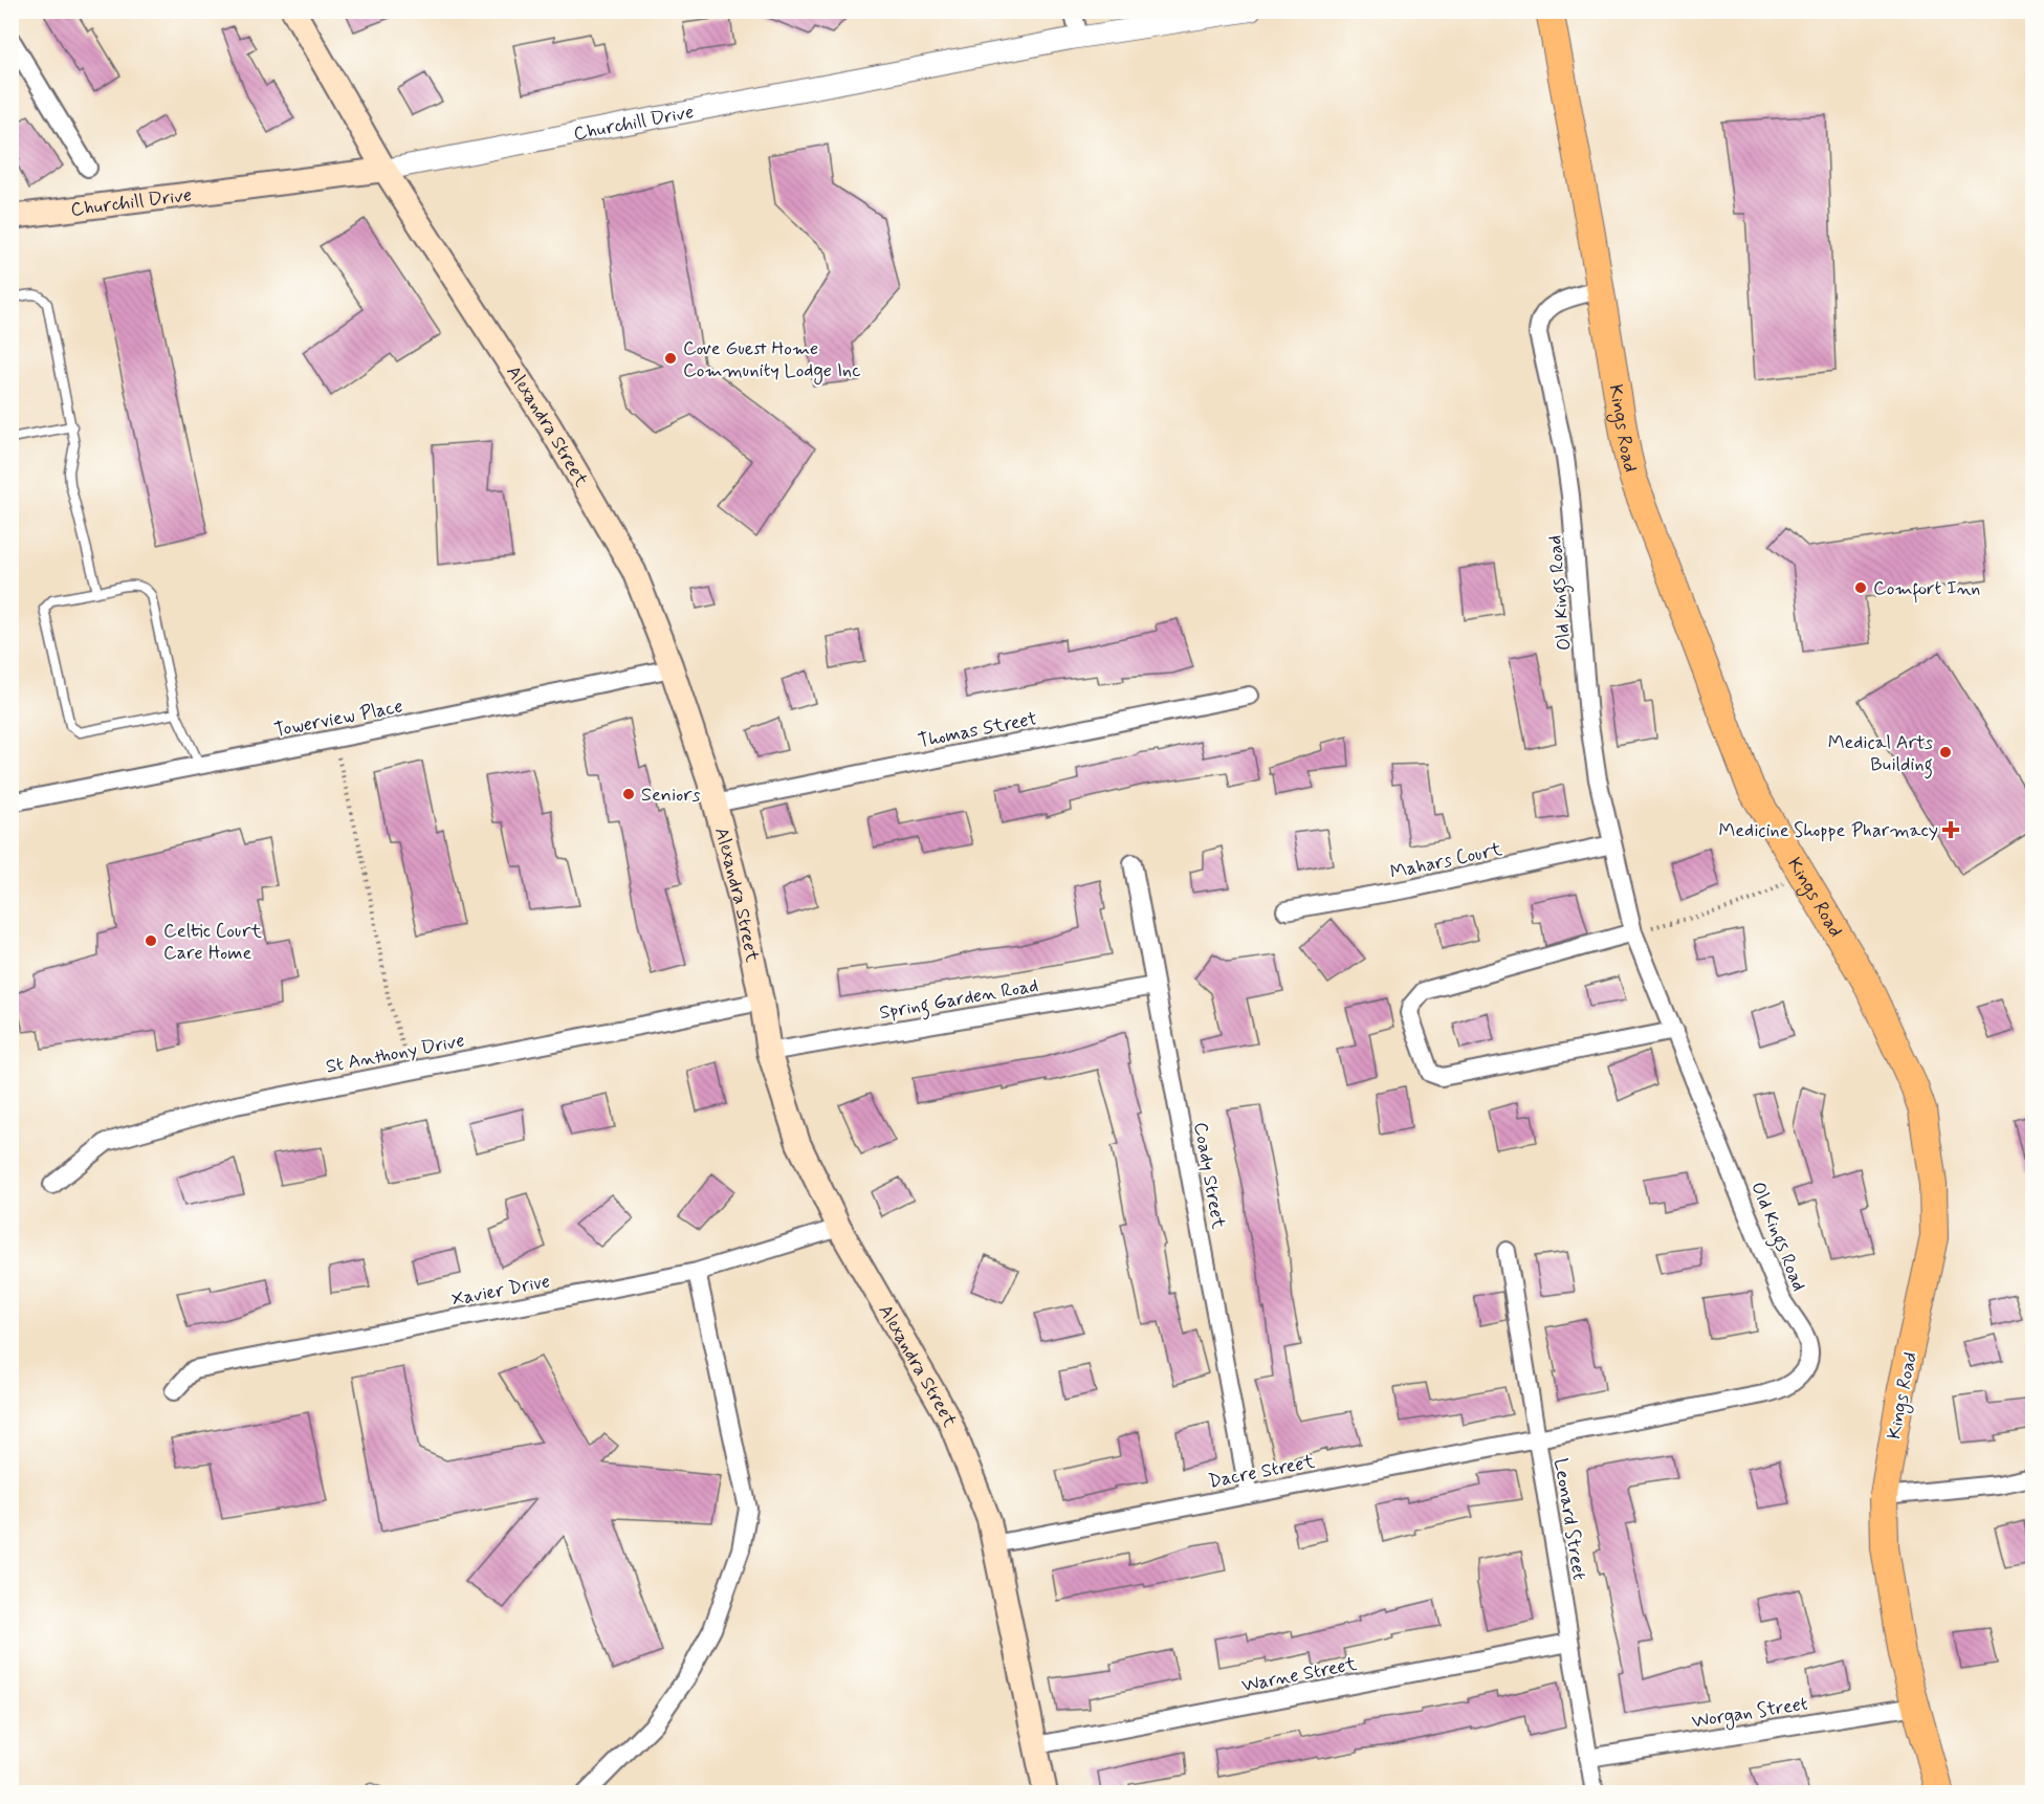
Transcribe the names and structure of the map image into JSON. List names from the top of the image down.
{
  "streets": {
    "main road": ["Churchill Drive", "Alexandra Street", "Kings Road"],
    "street": [
      "Old Kings Road",
      "Towerview Place",
      "Thomas Street",
      "Mahars Court",
      "Spring Garden Road",
      "St Anthony Drive",
      "Coady Street",
      "Xavier Drive",
      "Dacre Street",
      "Leonard Street",
      "Warne Street",
      "Worgan Street"
    ]
  },
  "crossings": [
    ["Churchill Drive", "Alexandra Street"],
    ["Alexandra Street", "Towerview Place"],
    ["Alexandra Street", "Thomas Street"],
    ["Alexandra Street", "Spring Garden Road"],
    ["Alexandra Street", "St Anthony Drive"],
    ["Alexandra Street", "Xavier Drive"],
    ["Alexandra Street", "Dacre Street"],
    ["Alexandra Street", "Warne Street"],
    ["Kings Road", "Old Kings Road"],
    ["Kings Road", "Worgan Street"],
    ["Old Kings Road", "Mahars Court"],
    ["Old Kings Road", "Dacre Street"],
    ["Old Kings Road", "Leonard Street"],
    ["Spring Garden Road", "Coady Street"],
    ["Coady Street", "Dacre Street"],
    ["Dacre Street", "Leonard Street"],
    ["Leonard Street", "Warne Street"],
    ["Leonard Street", "Worgan Street"]
  ],
  "places": {
    "other": [
      "Cove Guest Home Community Lodge Inc",
      "Comfort Inn",
      "Medical Arts Building",
      "Seniors",
      "Celtic Court Care Home"
    ],
    "health": ["Medicine Shoppe Pharmacy"]
  }
}
